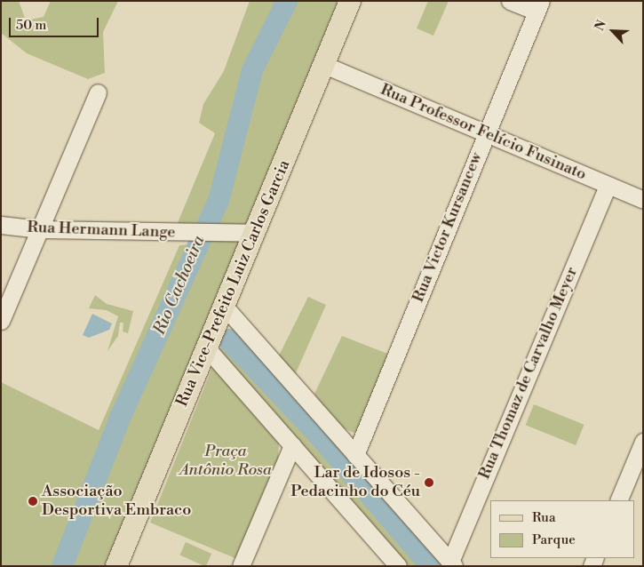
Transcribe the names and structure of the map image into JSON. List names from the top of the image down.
{
  "streets": {
    "main road": ["Rua Vice-Prefeito Luiz Carlos Garcia"],
    "street": [
      "Rua Professor Felício Fusinato",
      "Rua Victor Kursancew",
      "Rua Hermann Lange",
      "Rua Thomaz de Carvalho Meyer"
    ]
  },
  "crossings": [
    ["Rua Professor Felício Fusinato", "Rua Victor Kursancew"],
    ["Rua Professor Felício Fusinato", "Rua Vice-Prefeito Luiz Carlos Garcia"],
    ["Rua Professor Felício Fusinato", "Rua Thomaz de Carvalho Meyer"],
    ["Rua Hermann Lange", "Rua Vice-Prefeito Luiz Carlos Garcia"]
  ],
  "water": ["Rio Cachoeira"],
  "parks": ["Praça Antônio Rosa"],
  "places": ["Lar de Idosos - Pedacinho do Céu", "Associação Desportiva Embraco"],
  "legend": ["Rua", "Parque"],
  "scale_bar": "50 m",
  "north": "top left"
}
